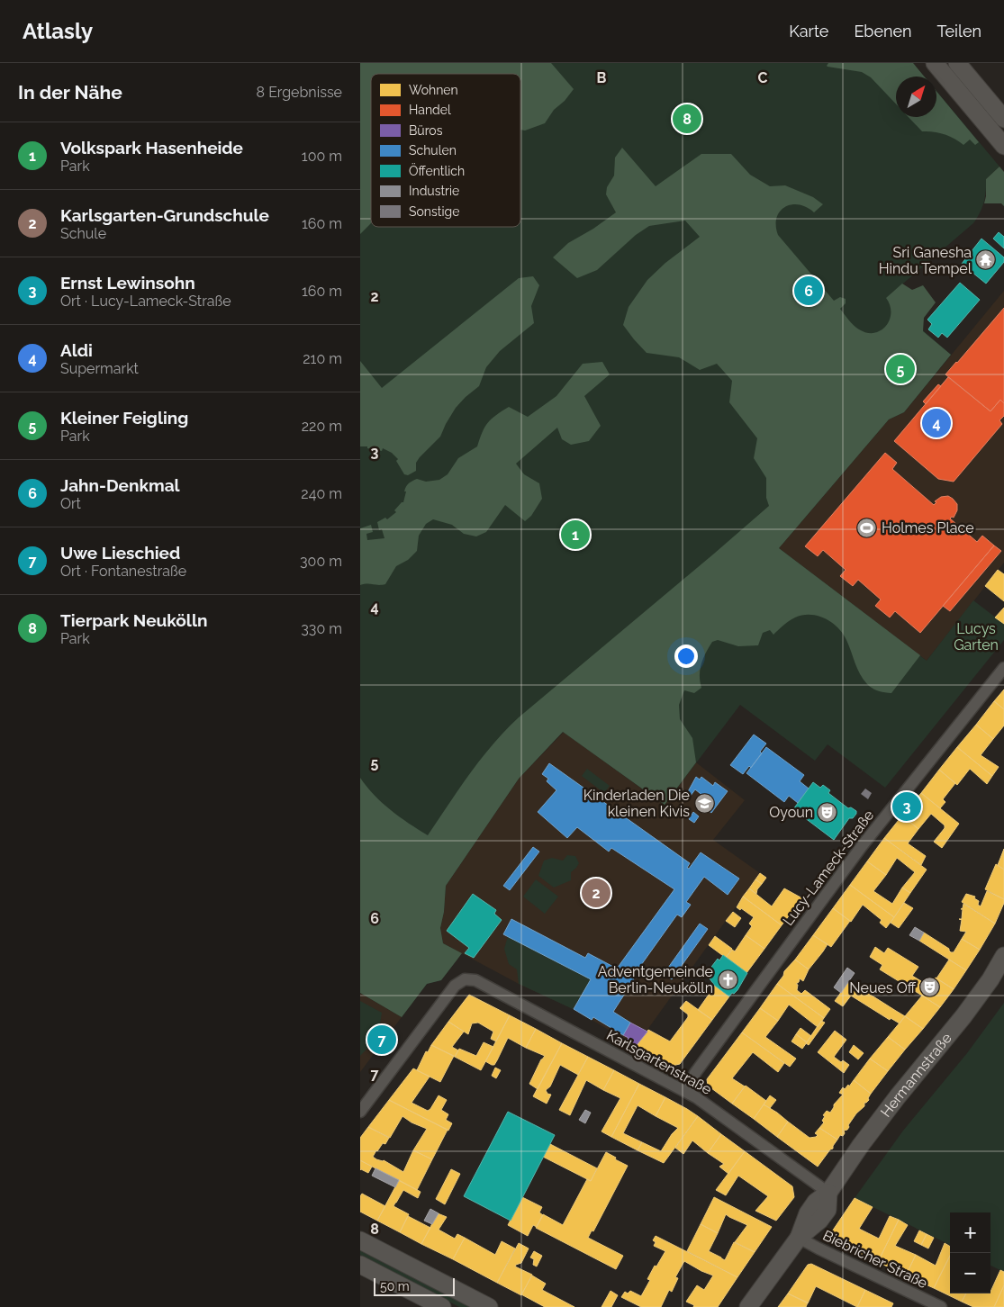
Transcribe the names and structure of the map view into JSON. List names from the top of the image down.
{
  "streets": {
    "main road": ["Hermannstraße"],
    "street": ["Lucy-Lameck-Straße", "Karlsgartenstraße", "Biebricher Straße"]
  },
  "crossings": [
    ["Lucy-Lameck-Straße", "Karlsgartenstraße"],
    ["Karlsgartenstraße", "Hermannstraße"],
    ["Hermannstraße", "Biebricher Straße"]
  ],
  "parks": ["Lucys Garten"],
  "places": {
    "temple": ["Sri Ganesha Hindu Tempel"],
    "sports": ["Holmes Place"],
    "school or university": ["Kinderladen Die kleinen Kivis"],
    "theatre": ["Oyoun", "Neues Off"],
    "church": ["Adventgemeinde Berlin-Neukölln"]
  },
  "legend": [
    "Wohnen",
    "Handel",
    "Büros",
    "Schulen",
    "Öffentlich",
    "Industrie",
    "Sonstige"
  ],
  "scale_bar": "50 m",
  "north": "top right",
  "page": {
    "header": "Atlasly",
    "nav": ["Karte", "Ebenen", "Teilen"],
    "heading": ["In der Nähe", "8 Ergebnisse"],
    "pins": [
      "8",
      "6",
      "5",
      "4",
      "1",
      "3",
      "2",
      "7"
    ],
    "list": [
      {
        "mark": "1",
        "name": "Volkspark Hasenheide",
        "note": "Park",
        "value": "100 m"
      },
      {
        "mark": "2",
        "name": "Karlsgarten-Grundschule",
        "note": "Schule",
        "value": "160 m"
      },
      {
        "mark": "3",
        "name": "Ernst Lewinsohn",
        "note": "Ort · Lucy-Lameck-Straße",
        "value": "160 m"
      },
      {
        "mark": "4",
        "name": "Aldi",
        "note": "Supermarkt",
        "value": "210 m"
      },
      {
        "mark": "5",
        "name": "Kleiner Feigling",
        "note": "Park",
        "value": "220 m"
      },
      {
        "mark": "6",
        "name": "Jahn-Denkmal",
        "note": "Ort",
        "value": "240 m"
      },
      {
        "mark": "7",
        "name": "Uwe Lieschied",
        "note": "Ort · Fontanestraße",
        "value": "300 m"
      },
      {
        "mark": "8",
        "name": "Tierpark Neukölln",
        "note": "Park",
        "value": "330 m"
      }
    ],
    "map_buttons": ["+", "−"],
    "scale": "50 m"
  },
  "grid": {
    "columns": ["B", "C"],
    "rows": [
      "2",
      "3",
      "4",
      "5",
      "6",
      "7",
      "8"
    ]
  }
}
